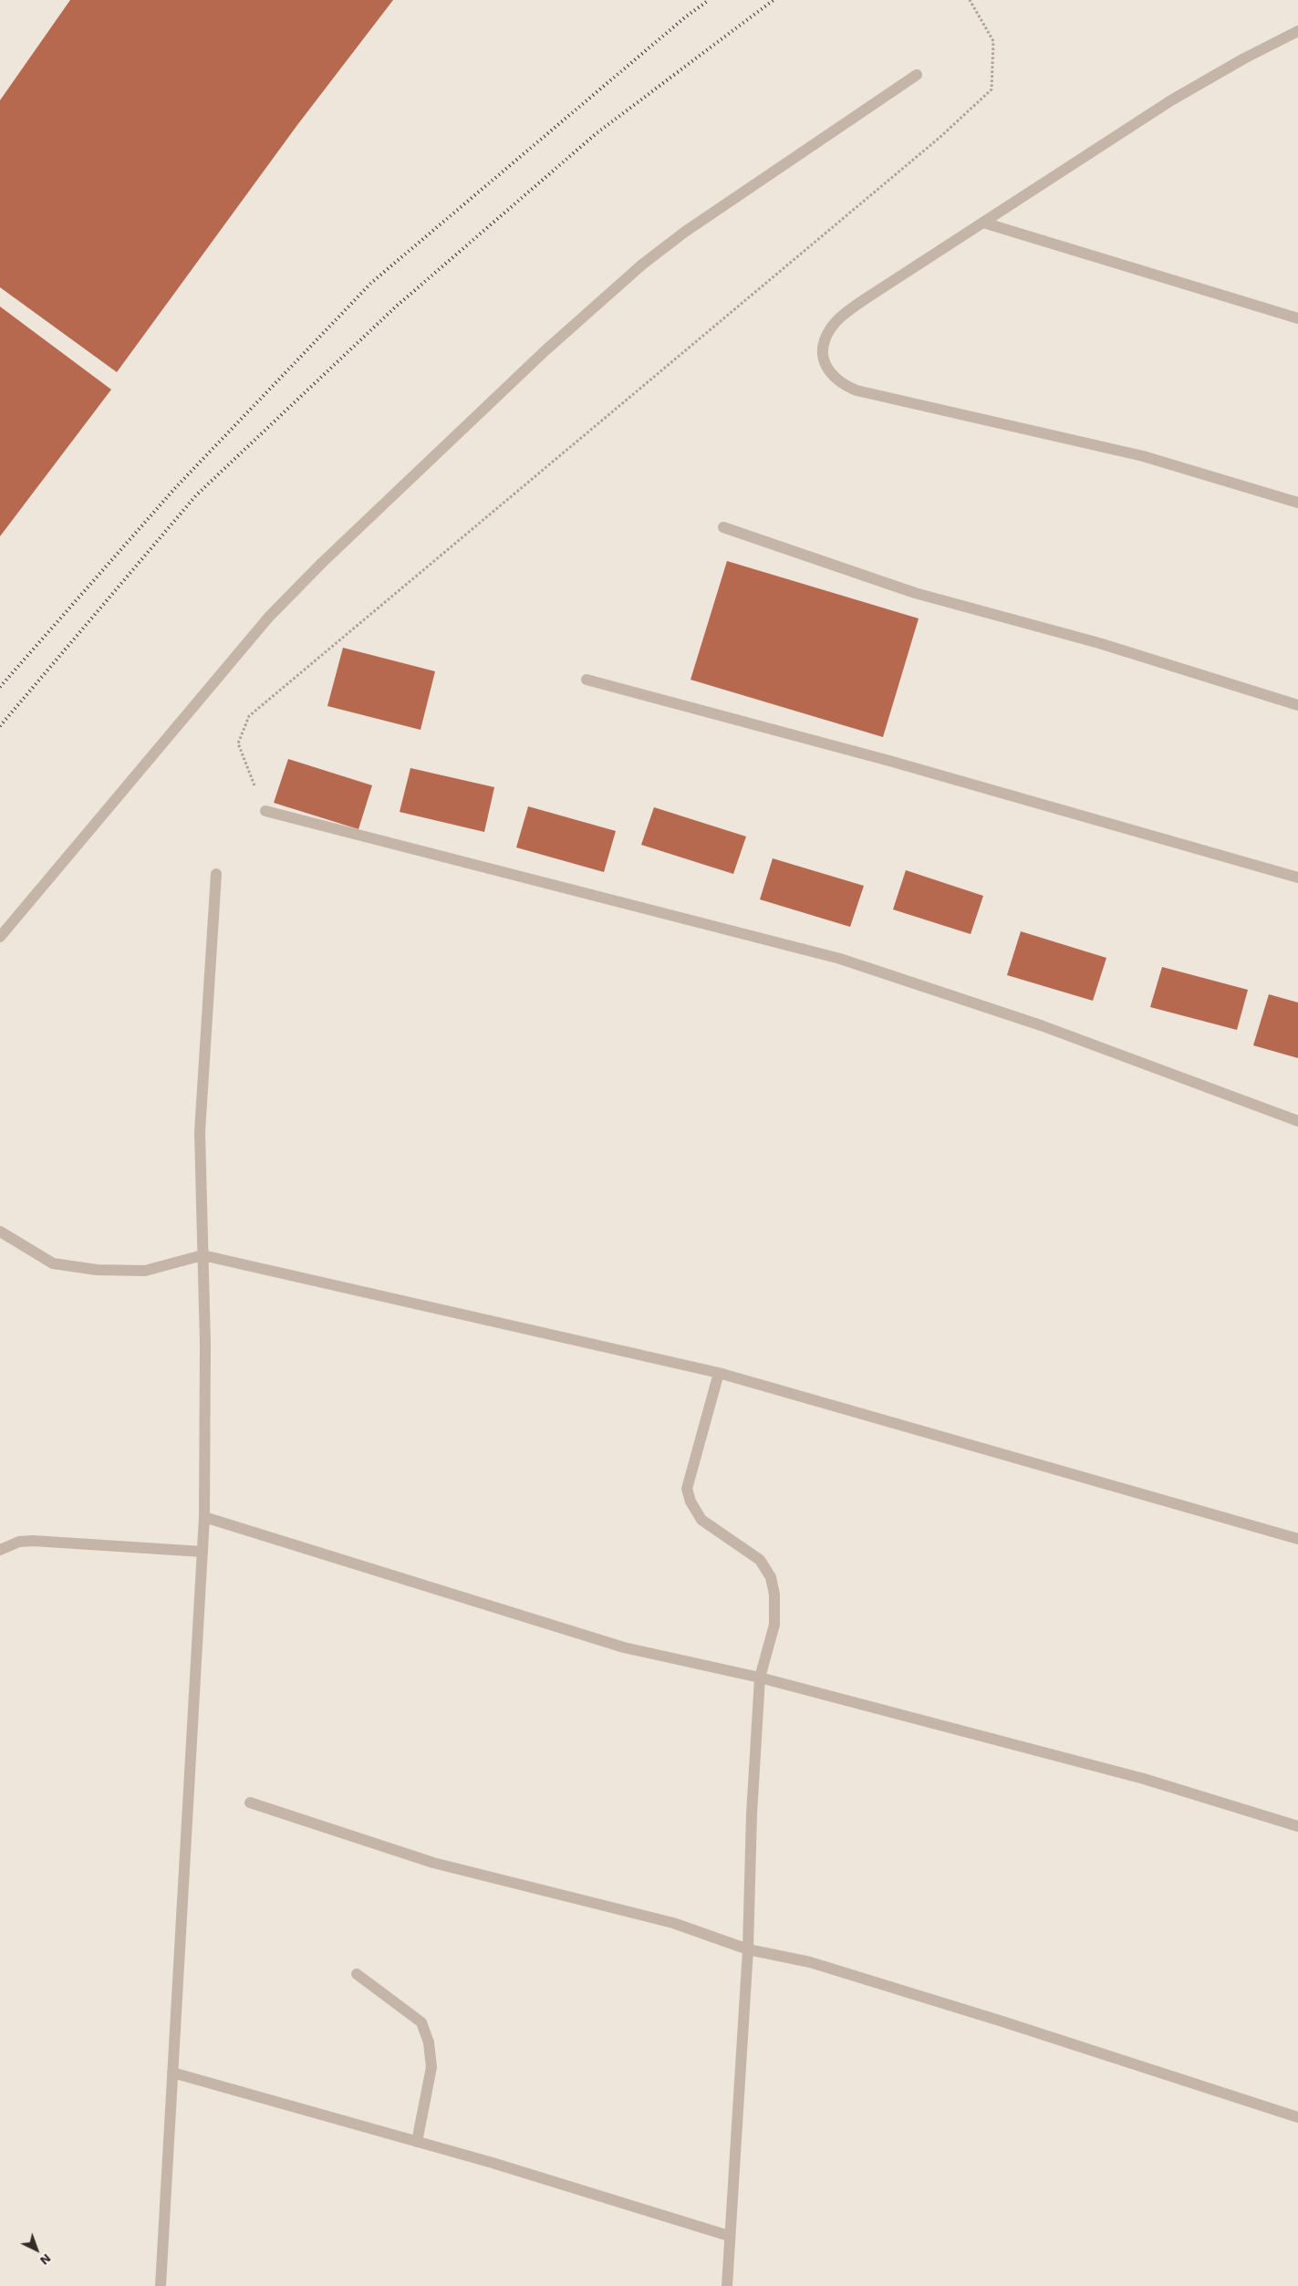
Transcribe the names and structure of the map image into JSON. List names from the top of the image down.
{
  "north": "bottom right"
}
